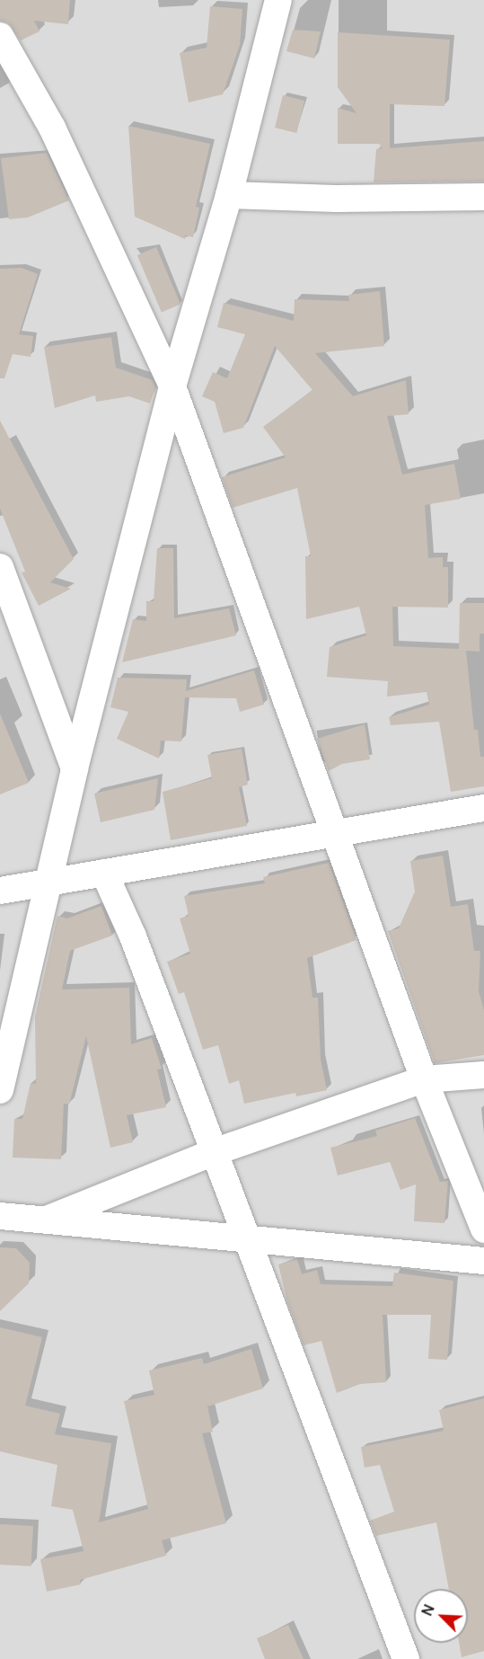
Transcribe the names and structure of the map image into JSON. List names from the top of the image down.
{
  "north": "top left"
}
